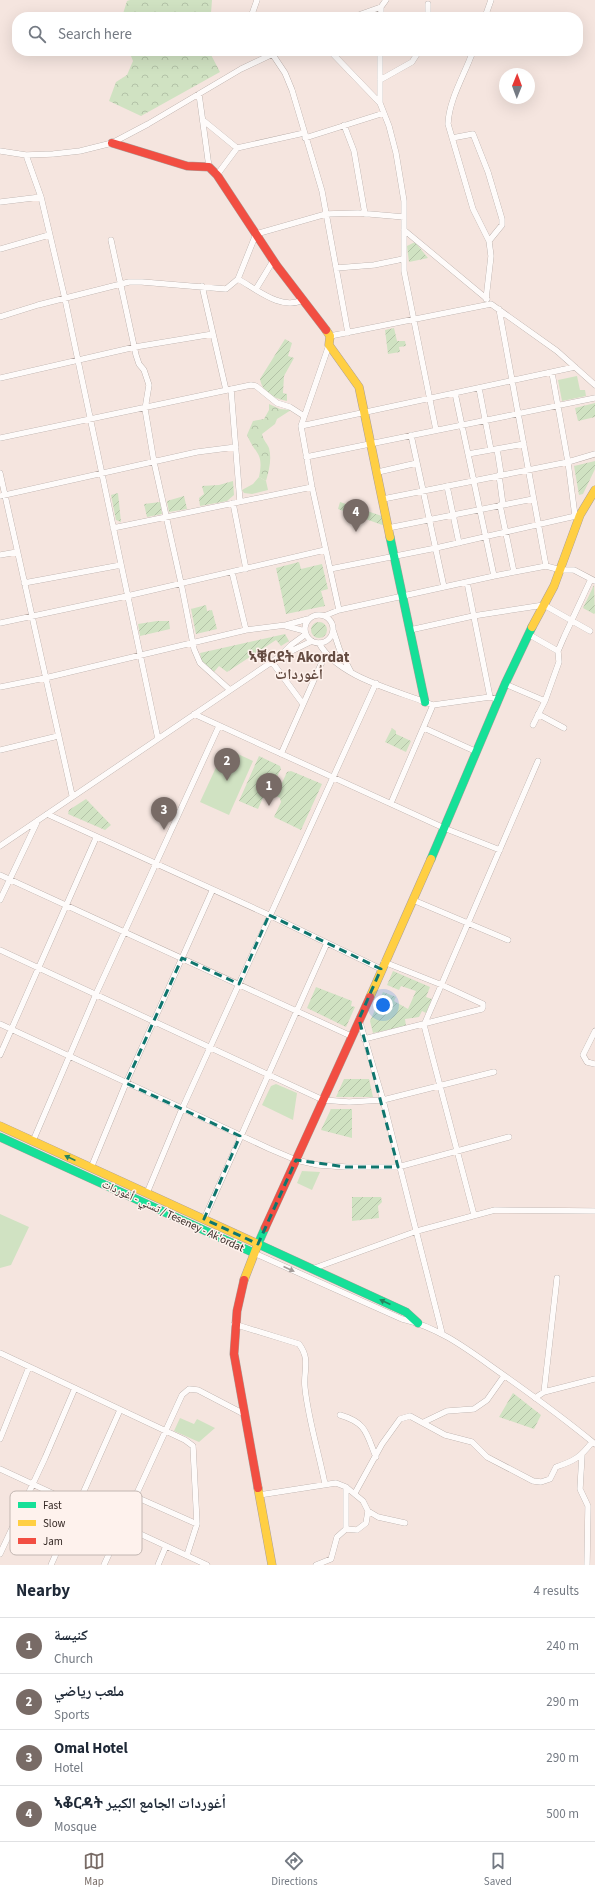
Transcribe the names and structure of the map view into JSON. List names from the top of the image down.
{
  "streets": {
    "street": ["تسني - أغوردات / Teseney - Ak'ordat"]
  },
  "districts": ["ኣቑርደት Akordat أغوردات"],
  "legend": ["Fast", "Slow", "Jam"],
  "north": "top",
  "page": {
    "search": "Search here",
    "pins": [
      "4",
      "2",
      "1",
      "3"
    ],
    "heading": ["Nearby", "4 results"],
    "list": [
      {
        "mark": "1",
        "name": "كنيسة",
        "note": "Church",
        "value": "240 m"
      },
      {
        "mark": "2",
        "name": "ملعب رياضي",
        "note": "Sports",
        "value": "290 m"
      },
      {
        "mark": "3",
        "name": "Omal Hotel",
        "note": "Hotel",
        "value": "290 m"
      },
      {
        "mark": "4",
        "name": "ኣቆርዳት أغوردات الجامع الكبير",
        "note": "Mosque",
        "value": "500 m"
      }
    ],
    "nav": ["Map", "Directions", "Saved"]
  }
}
